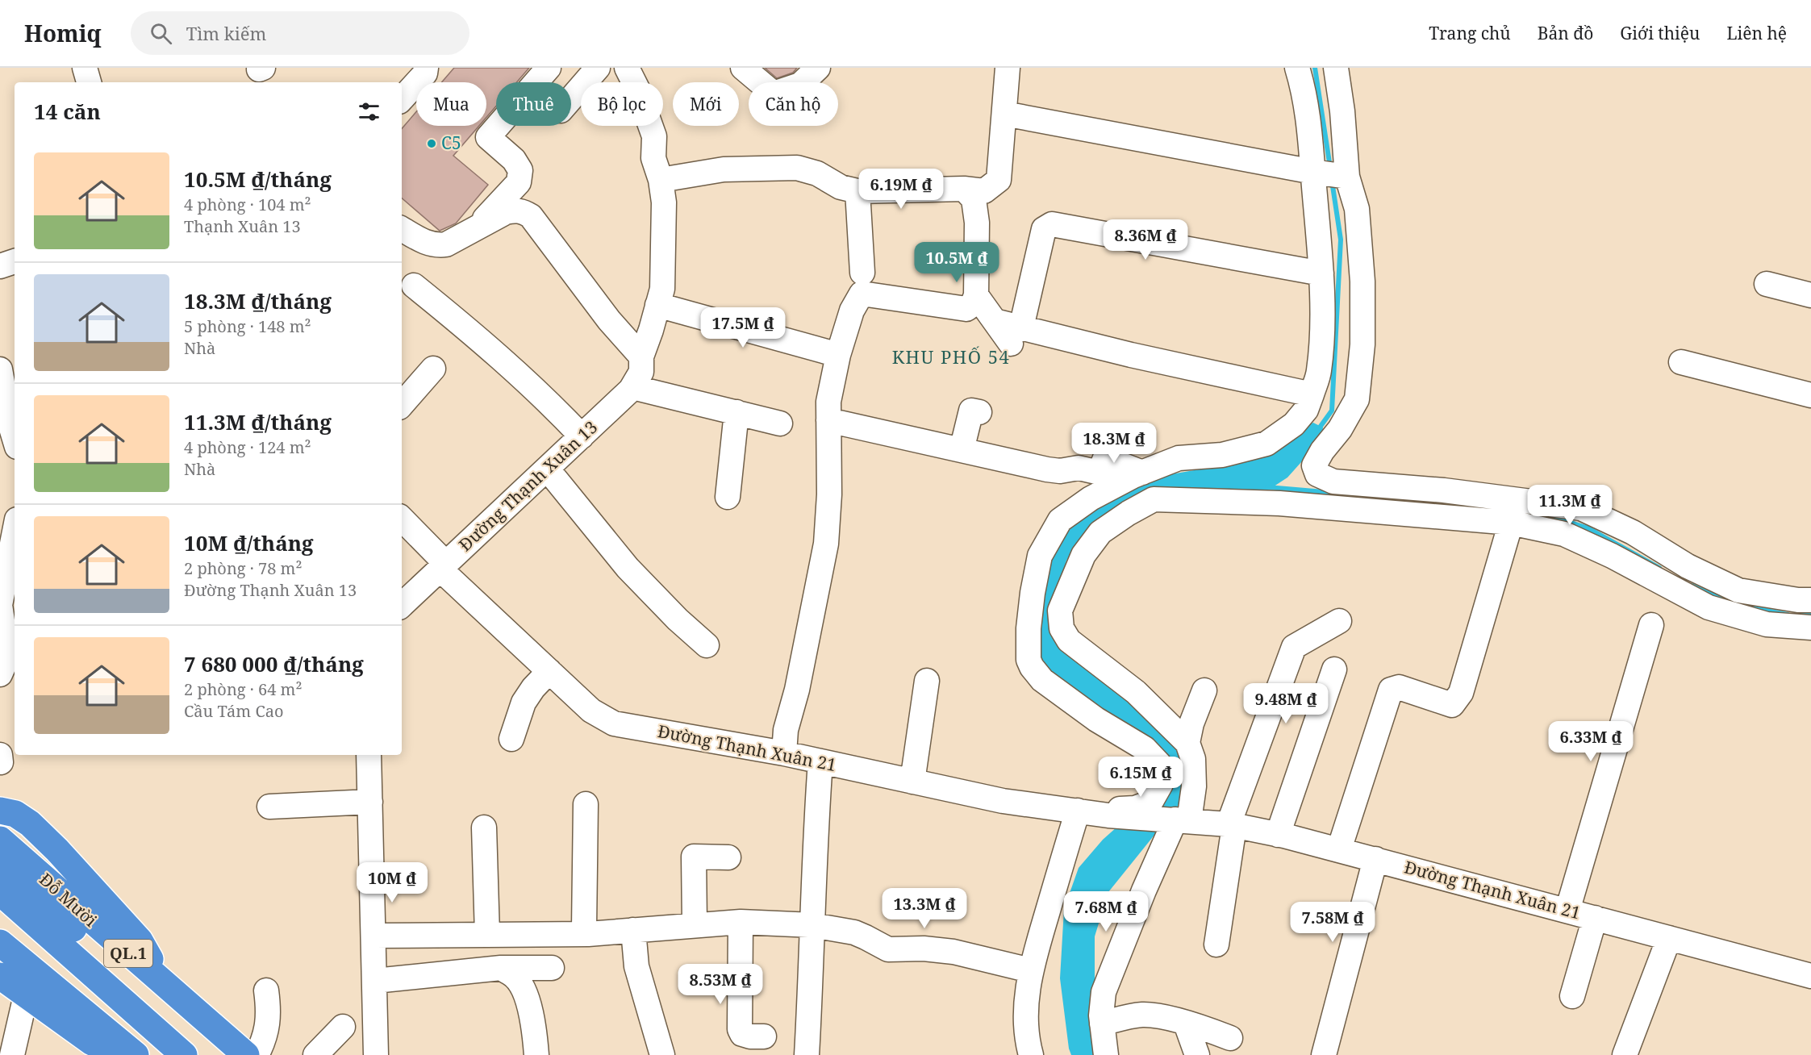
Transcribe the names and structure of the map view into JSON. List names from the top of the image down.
{
  "streets": {
    "highway": ["Đỗ Mười", "QL.1"],
    "street": ["Đường Thạnh Xuân 13", "Đường Thạnh Xuân 21"]
  },
  "crossings": [
    ["Đường Thạnh Xuân 13", "Đường Thạnh Xuân 21"]
  ],
  "districts": ["KHU PHỐ 54"],
  "places": ["C5"],
  "page": {
    "header": "Homiq",
    "search": "Tìm kiếm",
    "nav": [
      "Trang chủ",
      "Bản đồ",
      "Giới thiệu",
      "Liên hệ"
    ],
    "chip": [
      "Mua",
      "Thuê",
      "Bộ lọc",
      "Mới",
      "Căn hộ"
    ],
    "heading": "14 căn",
    "list": [
      {
        "name": "10.5M ₫/tháng",
        "note": "4 phòng · 104 m² · Thạnh Xuân 13"
      },
      {
        "name": "18.3M ₫/tháng",
        "note": "5 phòng · 148 m² · Nhà"
      },
      {
        "name": "11.3M ₫/tháng",
        "note": "4 phòng · 124 m² · Nhà"
      },
      {
        "name": "10M ₫/tháng",
        "note": "2 phòng · 78 m² · Đường Thạnh Xuân 13"
      },
      {
        "name": "7 680 000 ₫/tháng",
        "note": "2 phòng · 64 m² · Cầu Tám Cao"
      }
    ],
    "price": [
      "6.19M ₫",
      "8.36M ₫",
      "10.5M ₫",
      "17.5M ₫",
      "18.3M ₫",
      "11.3M ₫",
      "9.48M ₫",
      "6.33M ₫",
      "6.15M ₫",
      "10M ₫",
      "13.3M ₫",
      "7.68M ₫",
      "7.58M ₫",
      "8.53M ₫"
    ]
  }
}
